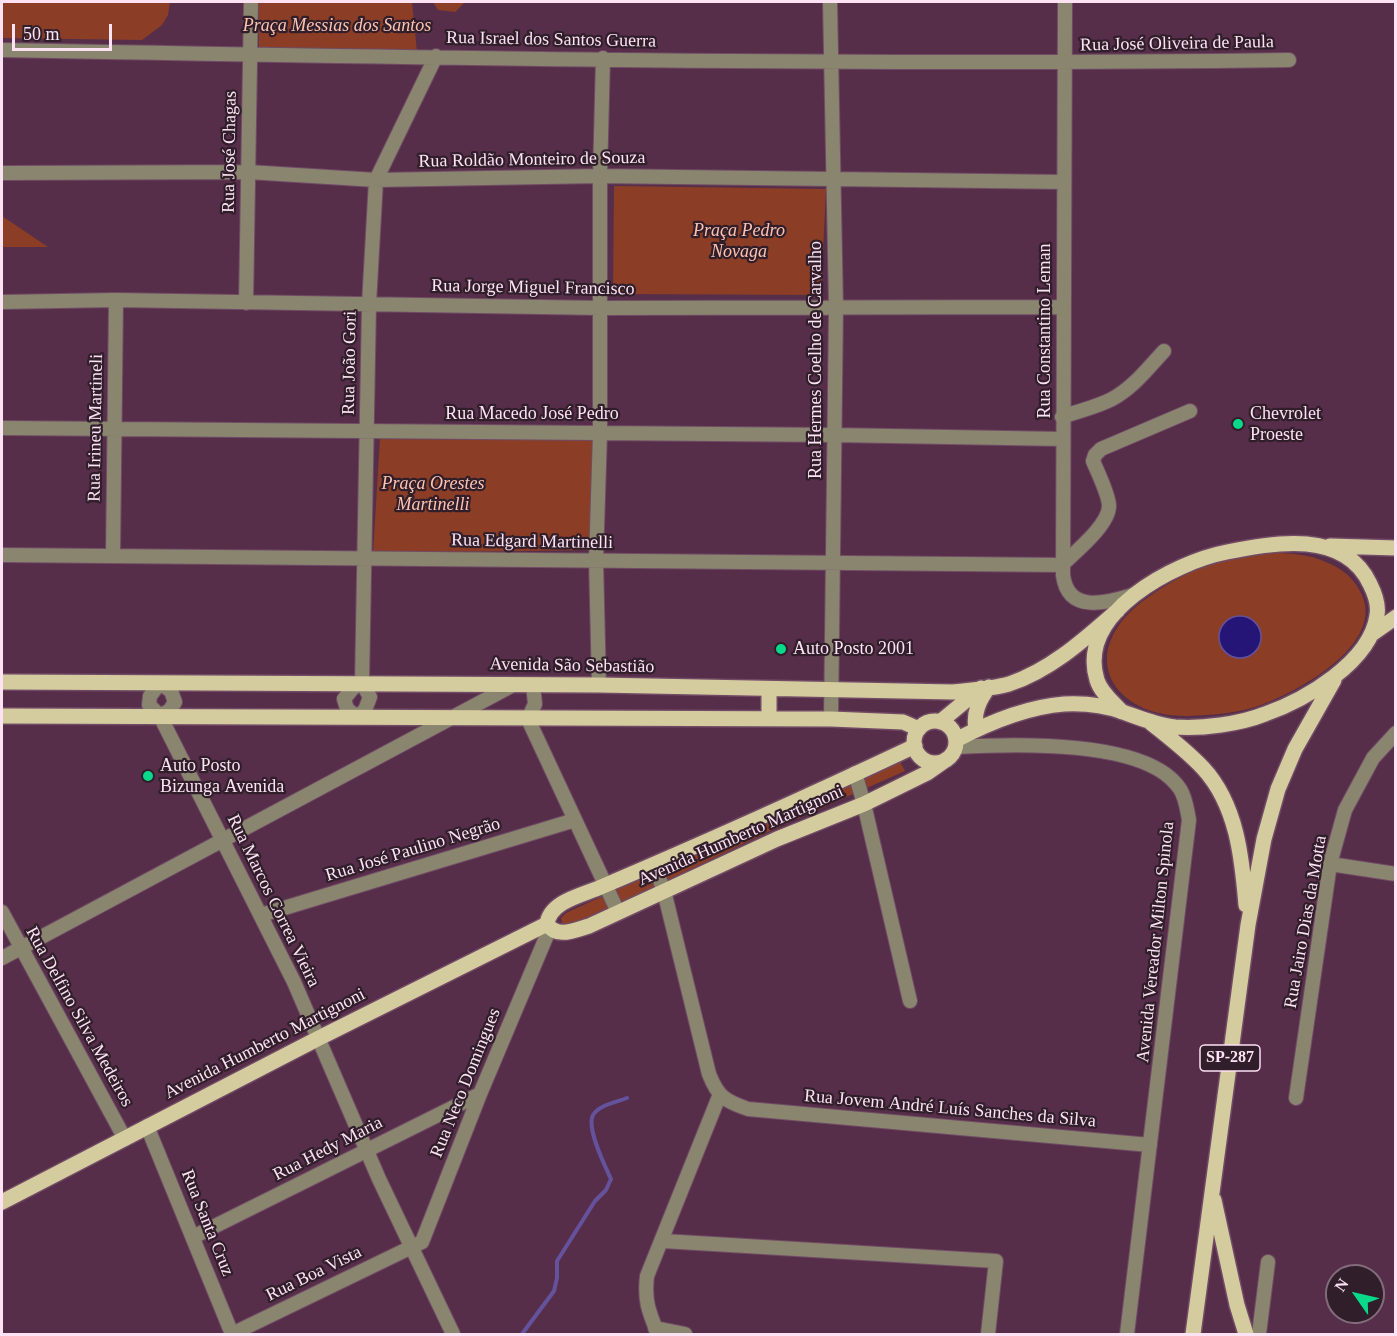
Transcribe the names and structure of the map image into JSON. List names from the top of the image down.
{
  "streets": {
    "main road": ["Avenida São Sebastião", "Avenida Humberto Martignoni", "SP-287"],
    "street": [
      "Rua Israel dos Santos Guerra",
      "Rua José Oliveira de Paula",
      "Rua José Chagas",
      "Rua Roldão Monteiro de Souza",
      "Rua Jorge Miguel Francisco",
      "Rua Constantino Leman",
      "Rua Hermes Coelho de Carvalho",
      "Rua João Gori",
      "Rua Macedo José Pedro",
      "Rua Irineu Martineli",
      "Rua Edgard Martinelli",
      "Rua José Paulino Negrão",
      "Rua Marcos Correa Vieira",
      "Rua Jairo Dias da Motta",
      "Avenida Vereador Milton Spinola",
      "Rua Delfino Silva Medeiros",
      "Rua Neco Domingues",
      "Rua Jovem André Luís Sanches da Silva",
      "Rua Hedy Maria",
      "Rua Santa Cruz",
      "Rua Boa Vista"
    ]
  },
  "crossings": [
    ["Rua Israel dos Santos Guerra", "Rua José Oliveira de Paula"],
    ["Rua Israel dos Santos Guerra", "Rua José Chagas"],
    ["Rua Israel dos Santos Guerra", "Rua Constantino Leman"],
    ["Rua Israel dos Santos Guerra", "Rua Hermes Coelho de Carvalho"],
    ["Rua Israel dos Santos Guerra", "Rua João Gori"],
    ["Rua José Oliveira de Paula", "Rua Constantino Leman"],
    ["Rua José Chagas", "Rua Roldão Monteiro de Souza"],
    ["Rua José Chagas", "Rua Jorge Miguel Francisco"],
    ["Rua Roldão Monteiro de Souza", "Rua Constantino Leman"],
    ["Rua Roldão Monteiro de Souza", "Rua Hermes Coelho de Carvalho"],
    ["Rua Roldão Monteiro de Souza", "Rua João Gori"],
    ["Rua Jorge Miguel Francisco", "Rua Constantino Leman"],
    ["Rua Jorge Miguel Francisco", "Rua Hermes Coelho de Carvalho"],
    ["Rua Jorge Miguel Francisco", "Rua João Gori"],
    ["Rua Jorge Miguel Francisco", "Rua Irineu Martineli"],
    ["Rua Constantino Leman", "Rua Macedo José Pedro"],
    ["Rua Constantino Leman", "Rua Edgard Martinelli"],
    ["Rua Hermes Coelho de Carvalho", "Rua Macedo José Pedro"],
    ["Rua Hermes Coelho de Carvalho", "Rua Edgard Martinelli"],
    ["Rua Hermes Coelho de Carvalho", "Avenida São Sebastião"],
    ["Rua João Gori", "Rua Macedo José Pedro"],
    ["Rua João Gori", "Rua Edgard Martinelli"],
    ["Rua João Gori", "Avenida São Sebastião"],
    ["Rua Macedo José Pedro", "Rua Irineu Martineli"],
    ["Rua Irineu Martineli", "Rua Edgard Martinelli"],
    ["Avenida São Sebastião", "Rua Marcos Correa Vieira"],
    ["Avenida Humberto Martignoni", "Rua Marcos Correa Vieira"],
    ["Avenida Humberto Martignoni", "Avenida Vereador Milton Spinola"],
    ["Avenida Humberto Martignoni", "Rua Delfino Silva Medeiros"],
    ["Avenida Humberto Martignoni", "SP-287"],
    ["Avenida Humberto Martignoni", "Rua Neco Domingues"],
    ["Avenida Humberto Martignoni", "Rua Santa Cruz"],
    ["Rua José Paulino Negrão", "Rua Marcos Correa Vieira"],
    ["Rua Marcos Correa Vieira", "Rua Neco Domingues"],
    ["Rua Marcos Correa Vieira", "Rua Hedy Maria"],
    ["Rua Marcos Correa Vieira", "Rua Boa Vista"],
    ["Avenida Vereador Milton Spinola", "Rua Jovem André Luís Sanches da Silva"],
    ["Rua Neco Domingues", "Rua Hedy Maria"],
    ["Rua Neco Domingues", "Rua Boa Vista"],
    ["Rua Hedy Maria", "Rua Santa Cruz"],
    ["Rua Santa Cruz", "Rua Boa Vista"]
  ],
  "parks": ["Praça Messias dos Santos", "Praça Pedro Novaga", "Praça Orestes Martinelli"],
  "places": ["Chevrolet Proeste", "Auto Posto 2001", "Auto Posto Bizunga Avenida"],
  "scale_bar": "50 m",
  "north": "top left"
}
